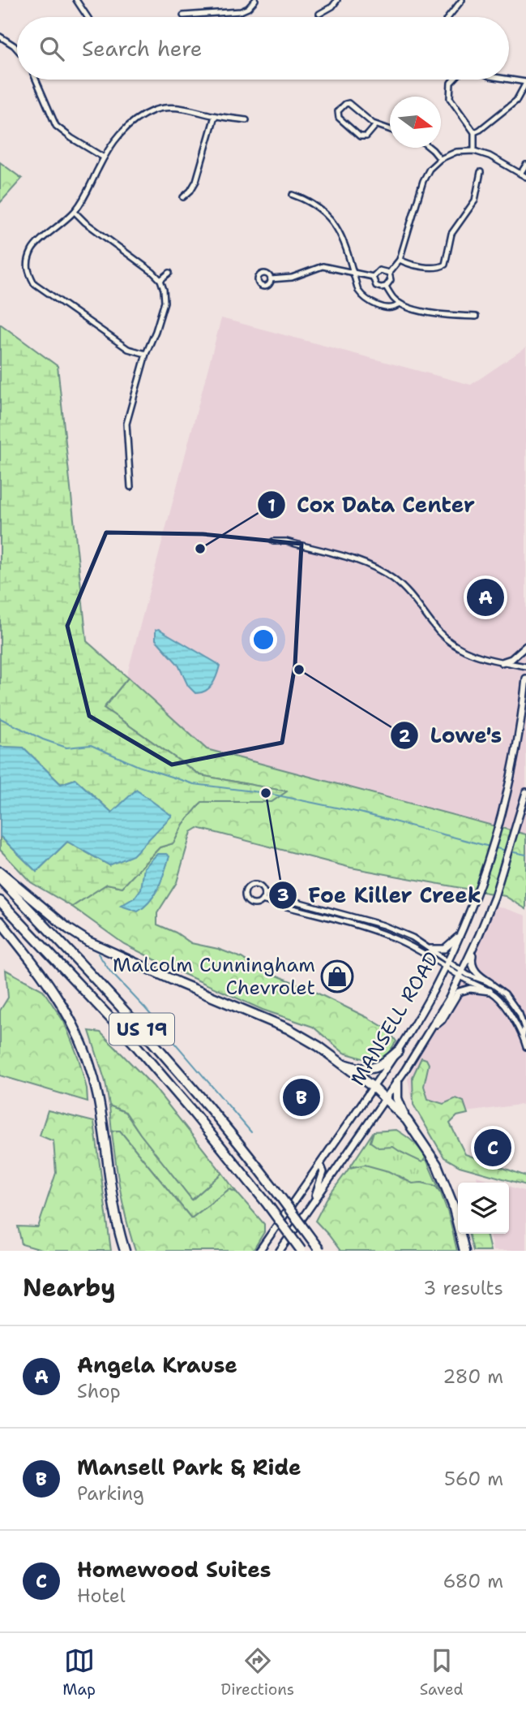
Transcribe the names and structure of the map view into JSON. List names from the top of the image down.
{
  "streets": {
    "highway": ["US 19"],
    "main road": ["MANSELL ROAD"]
  },
  "places": {
    "other": ["Cox Data Center", "Lowe's", "Foe Killer Creek"],
    "shop": ["Malcolm Cunningham Chevrolet"]
  },
  "north": "right",
  "page": {
    "search": "Search here",
    "pins": ["A", "B", "C"],
    "heading": ["Nearby", "3 results"],
    "list": [
      {
        "mark": "A",
        "name": "Angela Krause",
        "note": "Shop",
        "value": "280 m"
      },
      {
        "mark": "B",
        "name": "Mansell Park & Ride",
        "note": "Parking",
        "value": "560 m"
      },
      {
        "mark": "C",
        "name": "Homewood Suites",
        "note": "Hotel",
        "value": "680 m"
      }
    ],
    "nav": ["Map", "Directions", "Saved"]
  }
}
